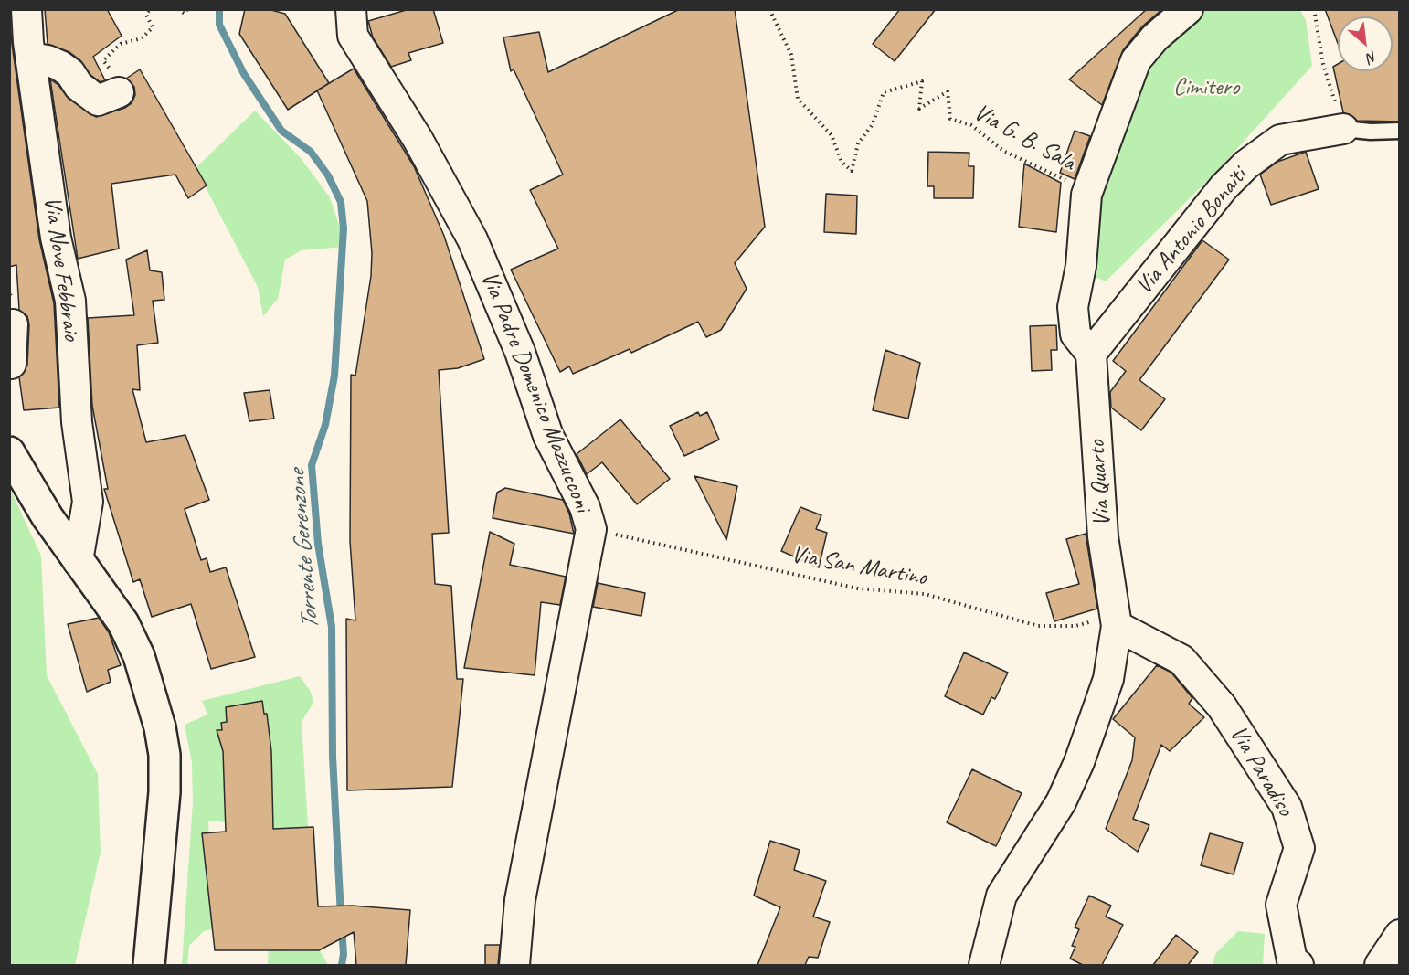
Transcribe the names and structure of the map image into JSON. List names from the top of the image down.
{
  "streets": {
    "street": [
      "Via Antonio Bonaiti",
      "Via Nove Febbraio",
      "Via Padre Domenico Mazzucconi",
      "Via Quarto",
      "Via Paradiso"
    ],
    "path": ["Via G. B. Sala", "Via San Martino"]
  },
  "crossings": [
    ["Via Antonio Bonaiti", "Via Quarto"],
    ["Via Padre Domenico Mazzucconi", "Via San Martino"],
    ["Via Quarto", "Via San Martino"],
    ["Via Quarto", "Via Paradiso"],
    ["Via San Martino", "Via Paradiso"]
  ],
  "water": ["Torrente Gerenzone"],
  "parks": ["Cimitero"],
  "north": "bottom right"
}
